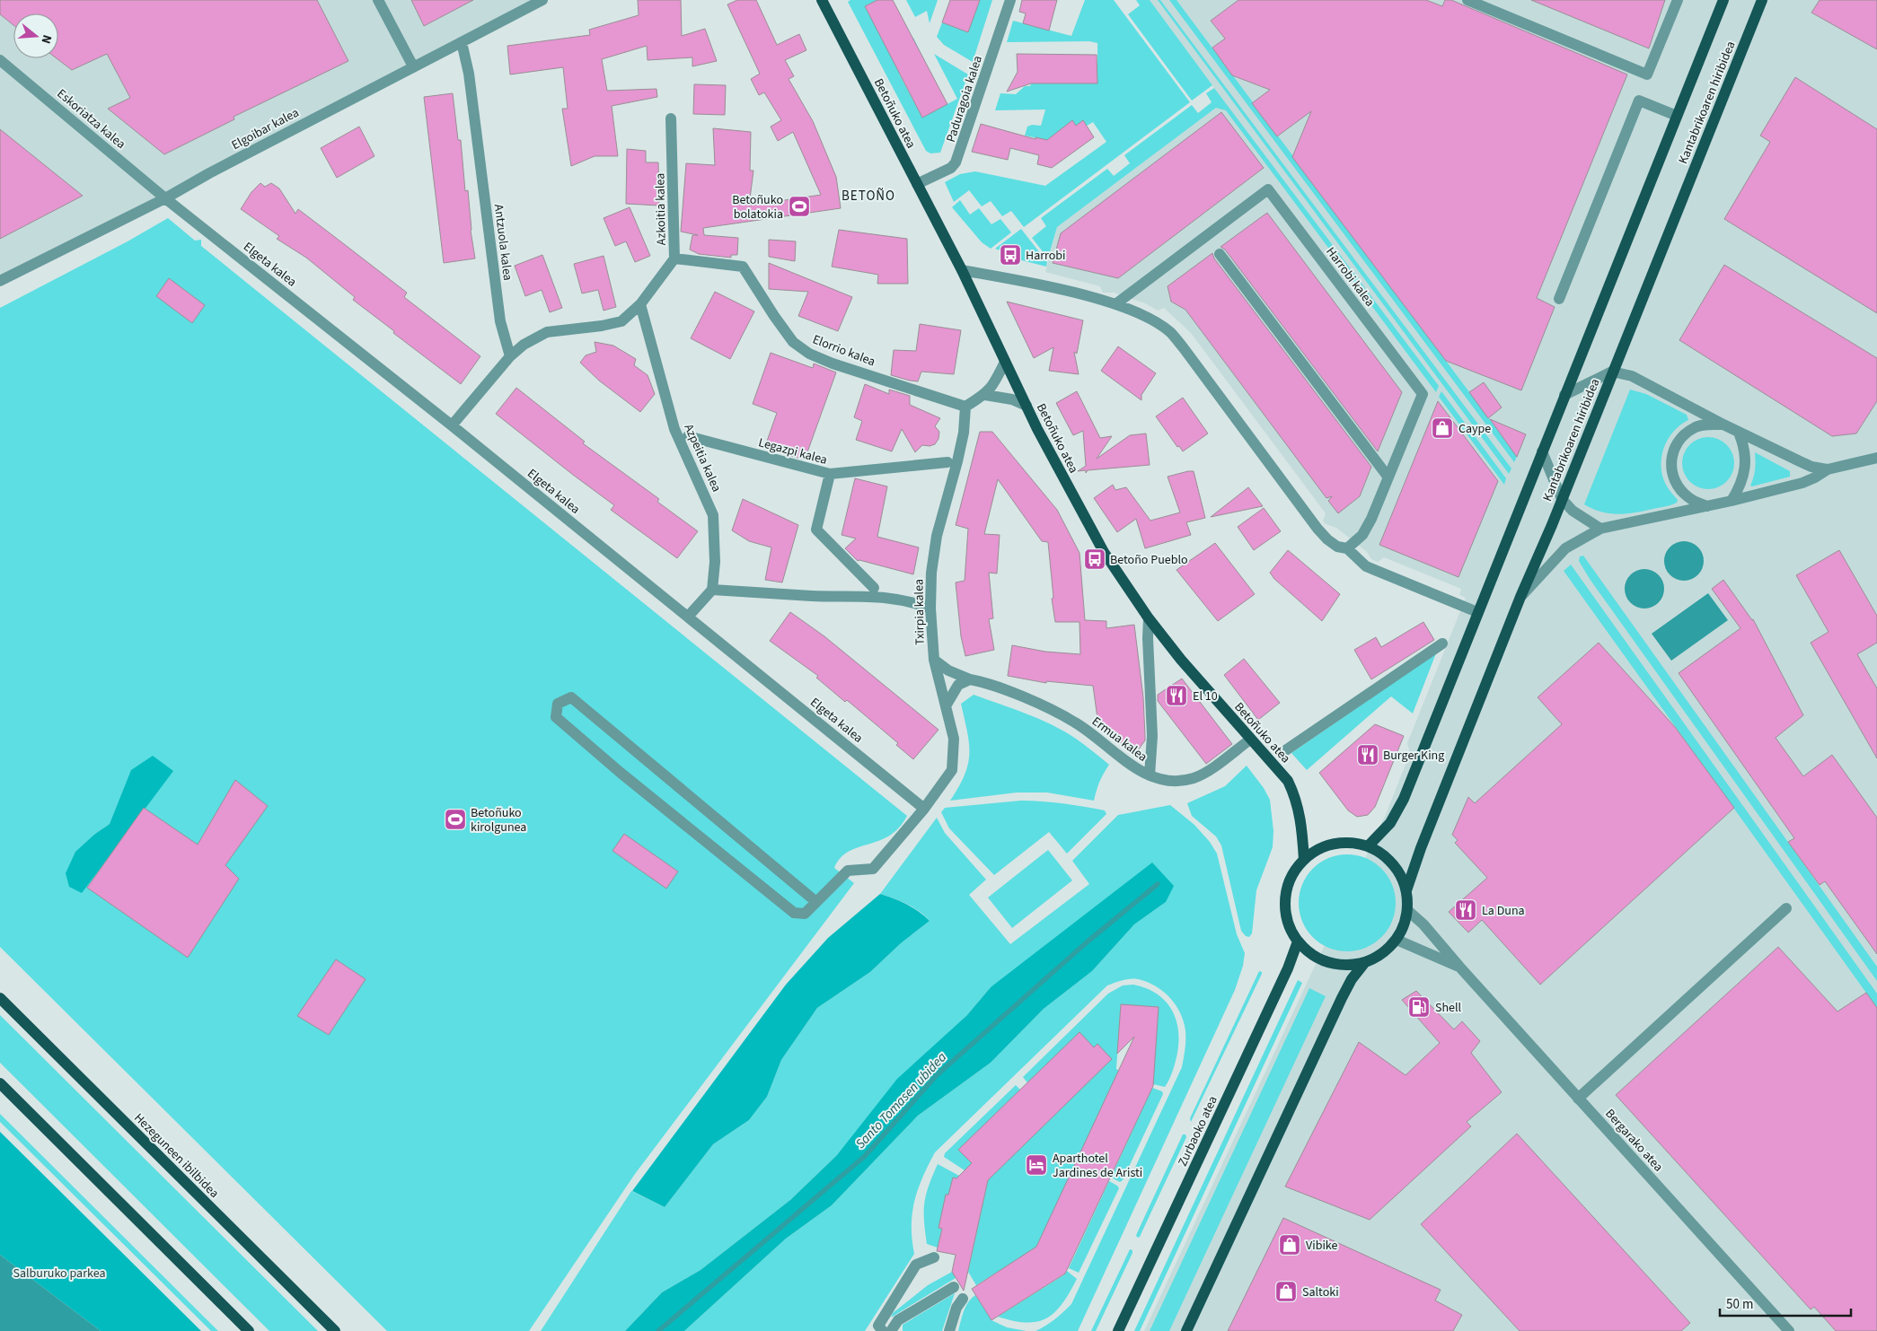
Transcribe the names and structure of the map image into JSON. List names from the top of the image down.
{
  "streets": {
    "main road": [
      "Kantabrikoaren hiribidea",
      "Betoñuko atea",
      "Zurbaoko atea",
      "Hezeguneen ibilbidea"
    ],
    "street": [
      "Paduragoia kalea",
      "Eskoriatza kalea",
      "Elgoibar kalea",
      "Azkoitia kalea",
      "Antzuola kalea",
      "Elgeta kalea",
      "Harrobi kalea",
      "Elorrio kalea",
      "Legazpi kalea",
      "Azpeitia kalea",
      "Txirpia kalea",
      "Ermua kalea",
      "Bergarako atea"
    ]
  },
  "crossings": [
    ["Paduragoia kalea", "Betoñuko atea"],
    ["Kantabrikoaren hiribidea", "Betoñuko atea"],
    ["Kantabrikoaren hiribidea", "Zurbaoko atea"],
    ["Kantabrikoaren hiribidea", "Bergarako atea"],
    ["Betoñuko atea", "Ermua kalea"],
    ["Betoñuko atea", "Zurbaoko atea"],
    ["Betoñuko atea", "Bergarako atea"],
    ["Eskoriatza kalea", "Elgoibar kalea"],
    ["Eskoriatza kalea", "Elgeta kalea"],
    ["Elgoibar kalea", "Antzuola kalea"],
    ["Elgoibar kalea", "Elgeta kalea"],
    ["Azkoitia kalea", "Antzuola kalea"],
    ["Azkoitia kalea", "Elorrio kalea"],
    ["Azkoitia kalea", "Azpeitia kalea"],
    ["Elgeta kalea", "Txirpia kalea"],
    ["Elorrio kalea", "Txirpia kalea"],
    ["Txirpia kalea", "Ermua kalea"],
    ["Zurbaoko atea", "Bergarako atea"]
  ],
  "districts": ["BETOÑO"],
  "water": ["Santo Tomasen ubidea"],
  "parks": ["Salburuko parkea"],
  "places": {
    "sports": ["Betoñuko bolatokia", "Betoñuko kirolgunea"],
    "bus stop": ["Harrobi", "Betoño Pueblo"],
    "shop": ["Caype", "Vibike", "Saltoki"],
    "restaurant": ["El 10", "Burger King", "La Duna"],
    "fuel station": ["Shell"],
    "hotel": ["Aparthotel Jardines de Aristi"]
  },
  "scale_bar": "50 m",
  "north": "right"
}
